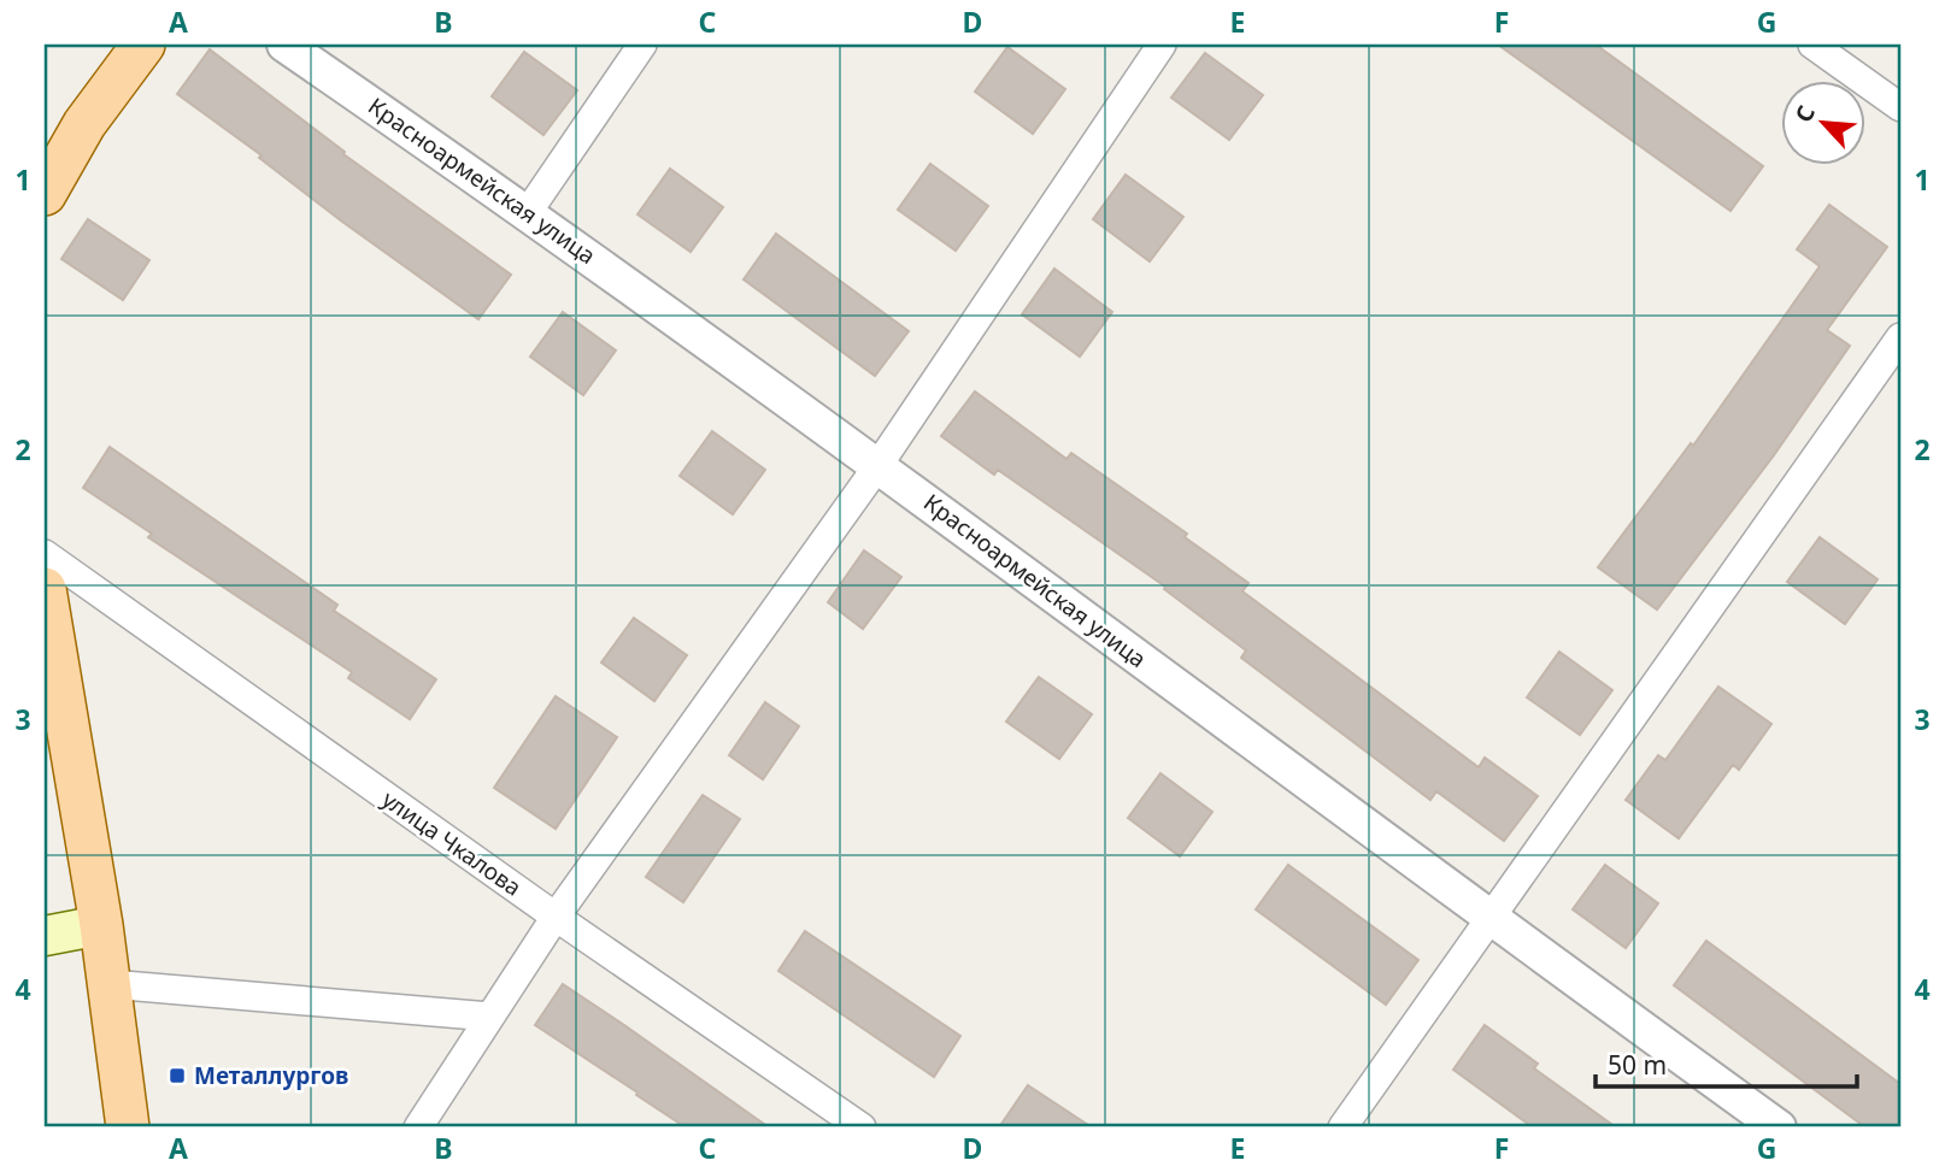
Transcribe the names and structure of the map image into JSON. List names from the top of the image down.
{
  "streets": {
    "street": ["Красноармейская улица", "улица Чкалова"]
  },
  "places": {
    "transit": ["Металлургов"]
  },
  "scale_bar": "50 m",
  "north": "top left",
  "grid": {
    "columns": [
      "A",
      "B",
      "C",
      "D",
      "E",
      "F",
      "G"
    ],
    "rows": [
      "1",
      "2",
      "3",
      "4"
    ]
  }
}
